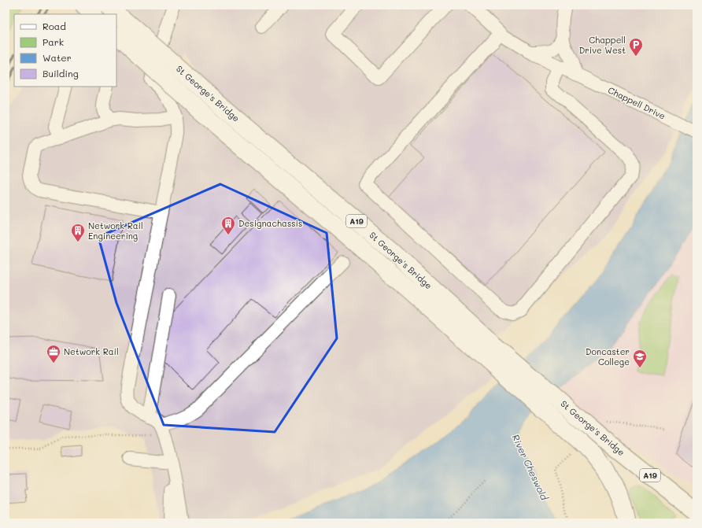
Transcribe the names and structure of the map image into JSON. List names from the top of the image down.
{
  "streets": {
    "highway": ["St George's Bridge", "A19"],
    "street": ["Chappell Drive"]
  },
  "water": ["River Cheswold"],
  "places": {
    "parking": ["Chappell Drive West"],
    "building": ["Designachassis", "Network Rail Engineering"],
    "office": ["Network Rail"],
    "school or university": ["Doncaster College"]
  },
  "legend": [
    "Road",
    "Park",
    "Water",
    "Building"
  ]
}
